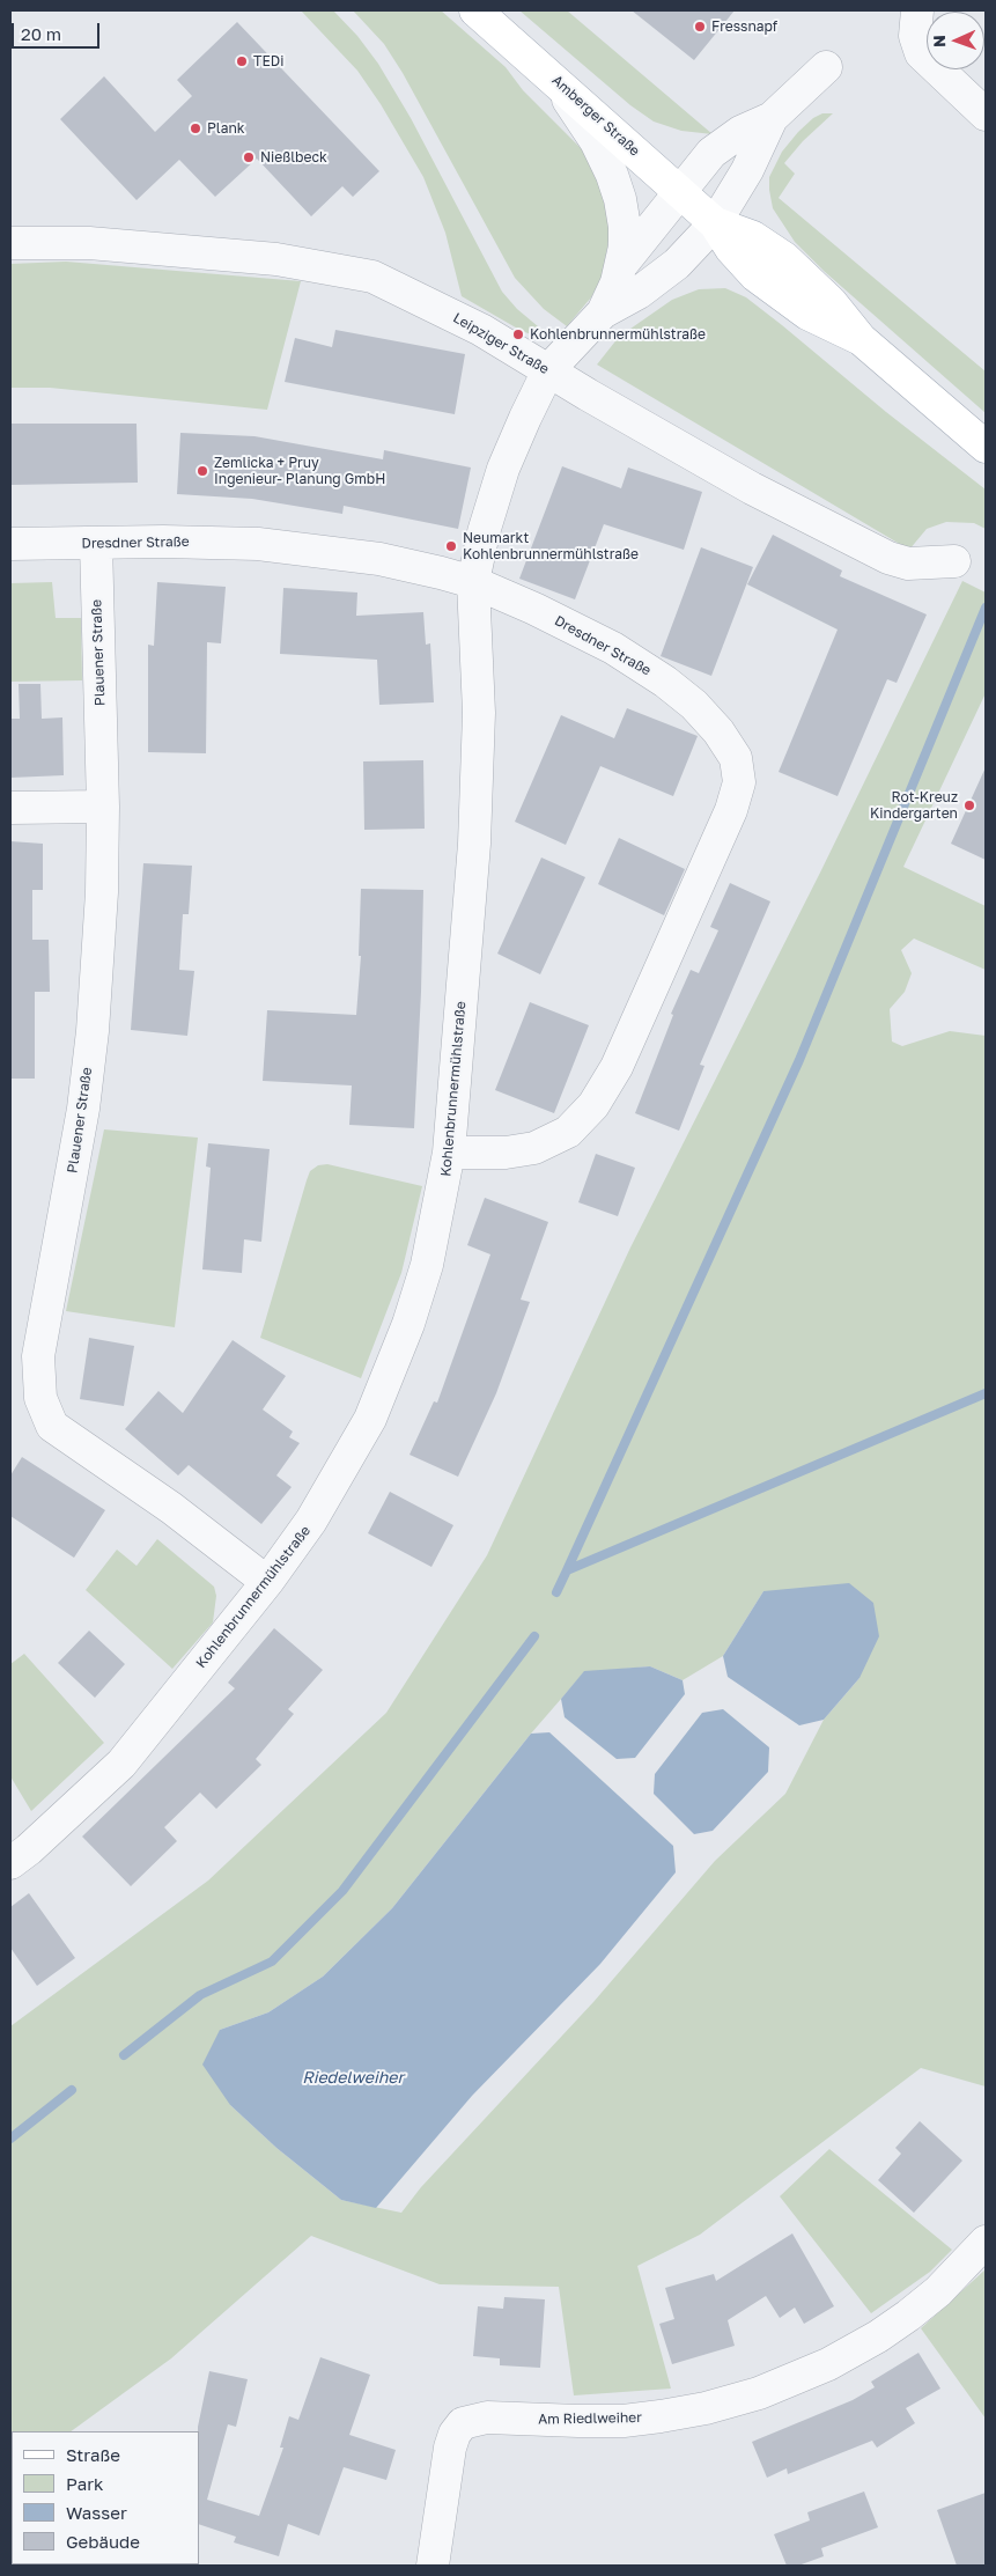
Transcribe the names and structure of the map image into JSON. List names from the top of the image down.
{
  "streets": {
    "main road": ["Amberger Straße"],
    "street": [
      "Leipziger Straße",
      "Dresdner Straße",
      "Plauener Straße",
      "Kohlenbrunnermühlstraße",
      "Am Riedlweiher"
    ]
  },
  "crossings": [
    ["Amberger Straße", "Kohlenbrunnermühlstraße"],
    ["Leipziger Straße", "Kohlenbrunnermühlstraße"],
    ["Dresdner Straße", "Plauener Straße"],
    ["Dresdner Straße", "Kohlenbrunnermühlstraße"],
    ["Plauener Straße", "Kohlenbrunnermühlstraße"]
  ],
  "water": ["Riedelweiher"],
  "places": [
    "Fressnapf",
    "TEDi",
    "Plank",
    "Nießlbeck",
    "Kohlenbrunnermühlstraße",
    "Zemlicka + Pruy Ingenieur- Planung GmbH",
    "Neumarkt Kohlenbrunnermühlstraße",
    "Rot-Kreuz Kindergarten"
  ],
  "legend": [
    "Straße",
    "Park",
    "Wasser",
    "Gebäude"
  ],
  "scale_bar": "20 m",
  "north": "left"
}
